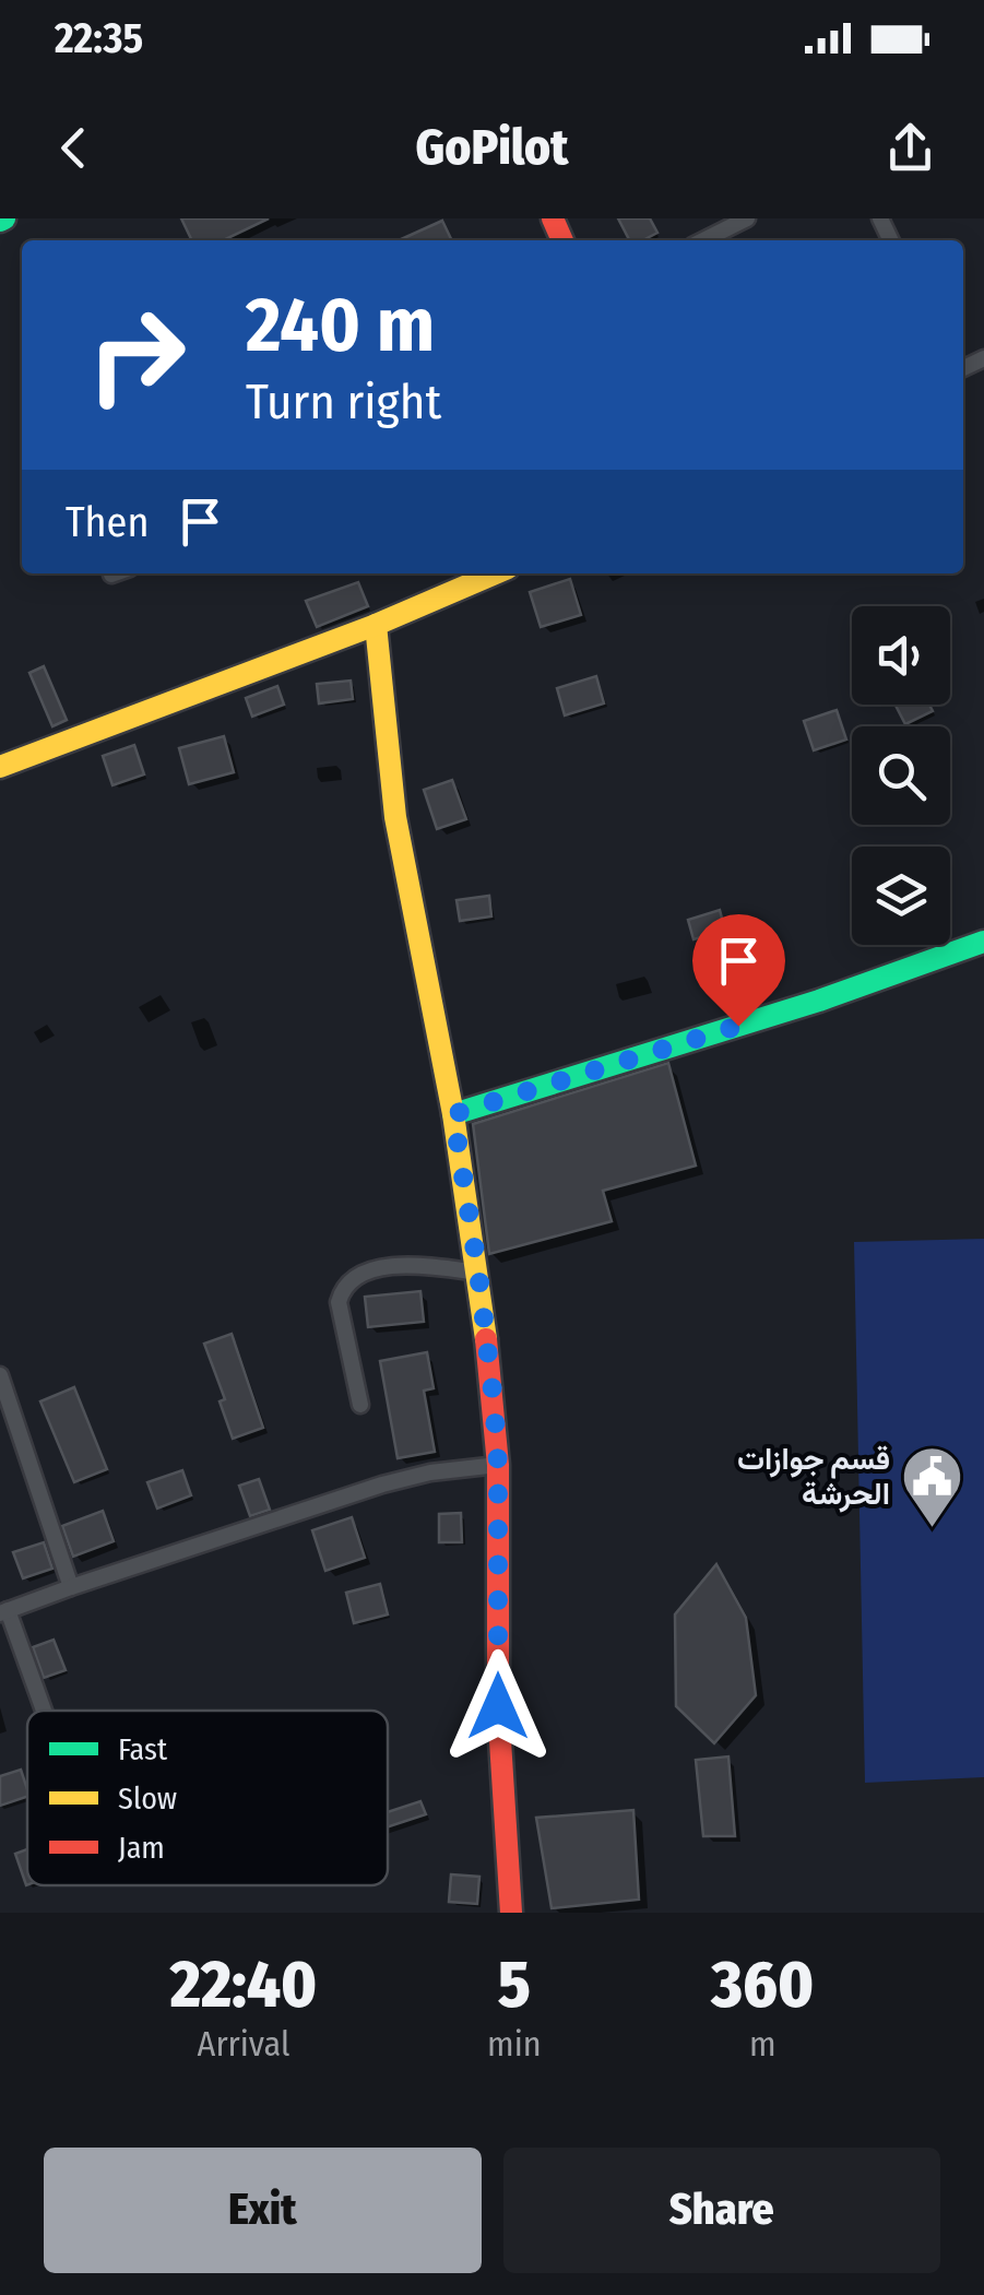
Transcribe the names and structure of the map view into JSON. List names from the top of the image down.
{
  "places": {
    "public building": ["قسم جوازات الحرشة"]
  },
  "legend": ["Fast", "Slow", "Jam"],
  "page": {
    "status": "22:35",
    "header": "GoPilot",
    "turn": ["240 m", "Turn right"],
    "then": "Then",
    "eta": [
      "22:40",
      "Arrival",
      "5",
      "min",
      "360",
      "m"
    ],
    "buttons": ["Exit", "Share"]
  }
}
